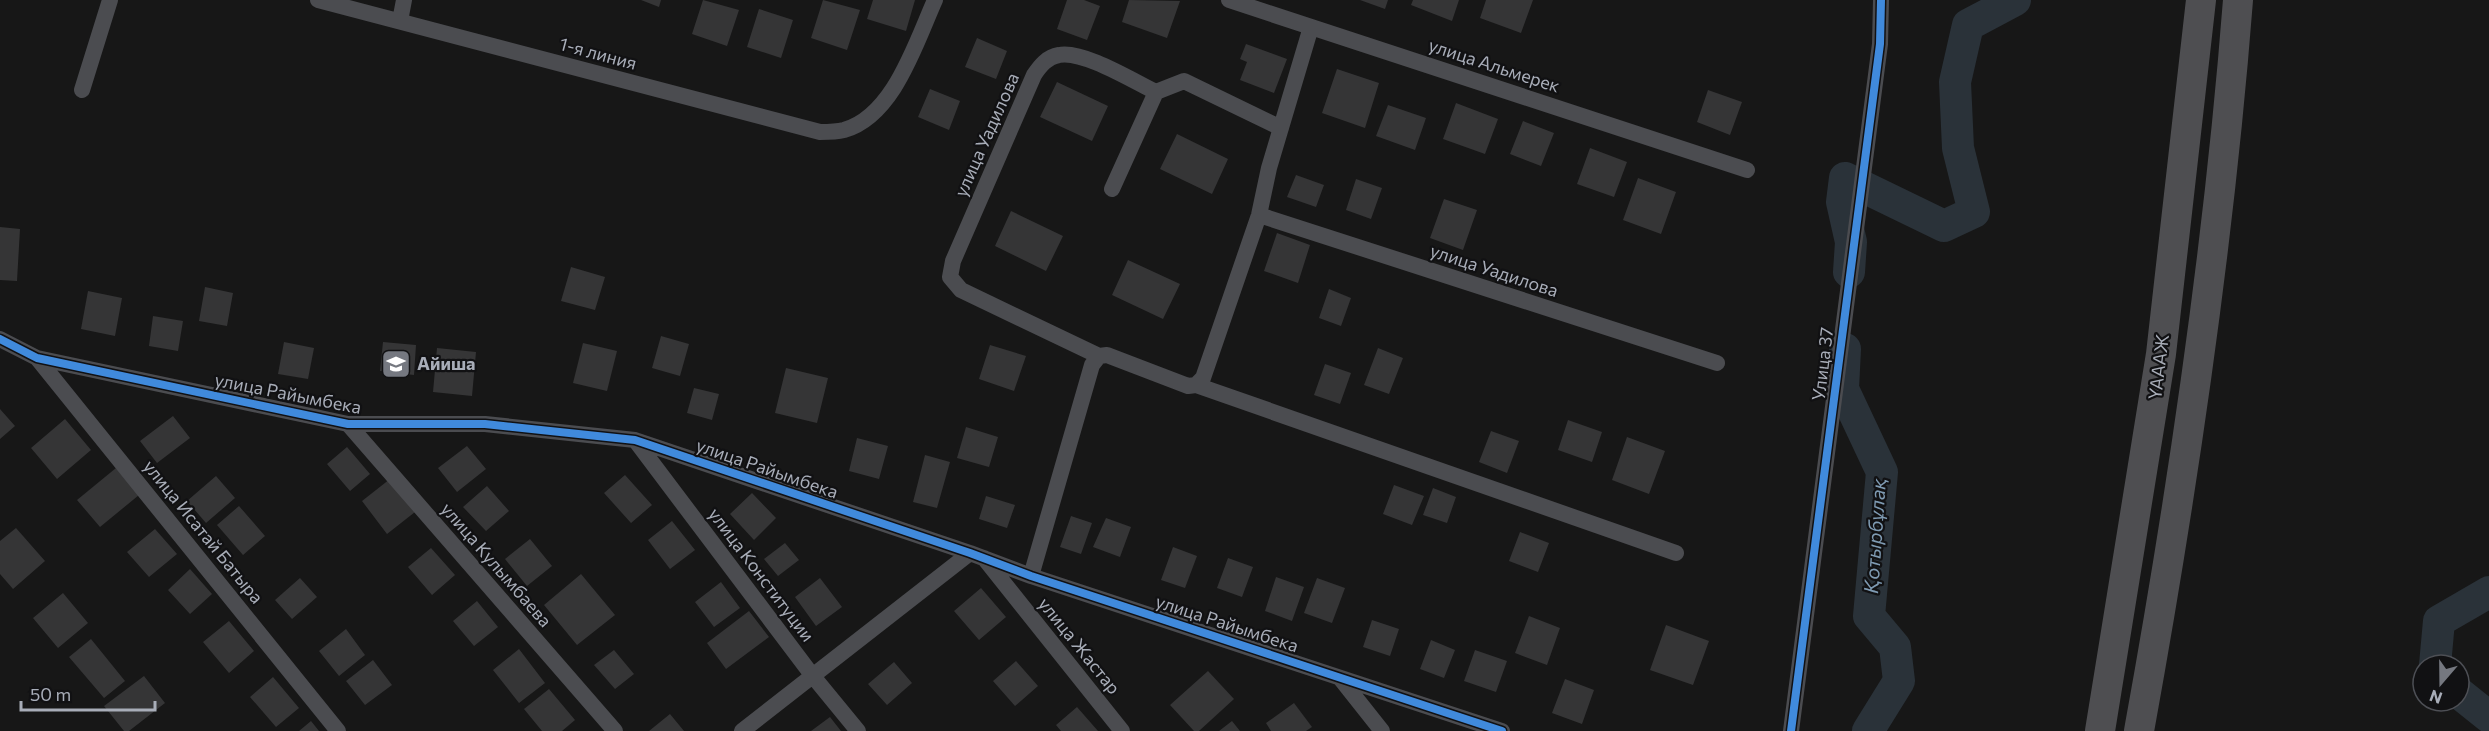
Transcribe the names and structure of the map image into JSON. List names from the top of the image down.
{
  "streets": {
    "highway": ["ҮАААЖ"],
    "street": [
      "1-я линия",
      "улица Альмерек",
      "улица Уадилова",
      "Улица 37",
      "улица Райымбека",
      "улица Исатай Батыра",
      "улица Кулымбаева",
      "улица Конституции",
      "улица Жастар"
    ]
  },
  "crossings": [
    ["улица Райымбека", "улица Исатай Батыра"],
    ["улица Райымбека", "улица Кулымбаева"],
    ["улица Райымбека", "улица Конституции"],
    ["улица Райымбека", "улица Жастар"]
  ],
  "water": ["Қотырбұлақ"],
  "places": {
    "school or university": ["Айиша"]
  },
  "scale_bar": "50 m",
  "north": "bottom"
}
